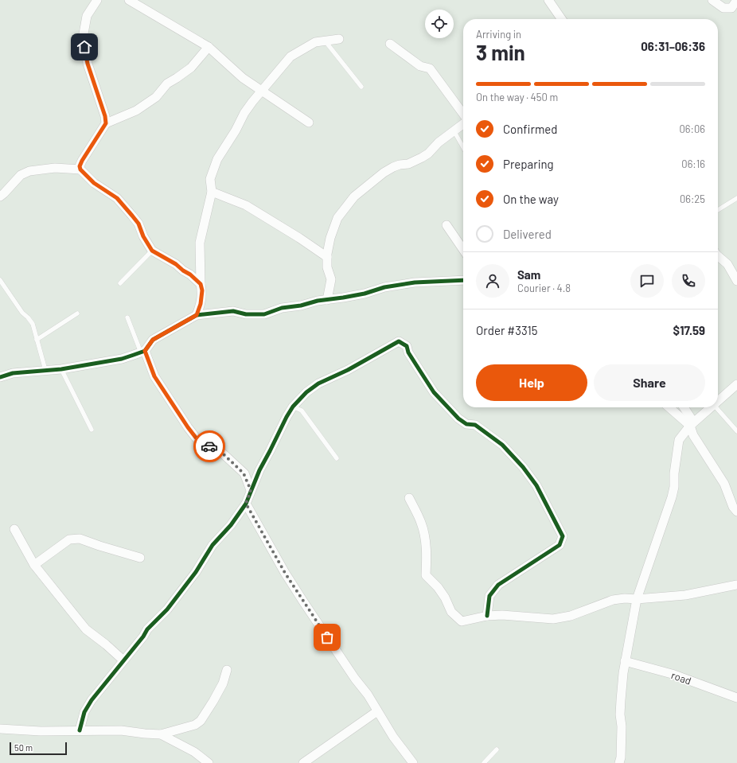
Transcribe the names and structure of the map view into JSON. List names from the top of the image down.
{
  "streets": {
    "street": ["road"]
  },
  "scale_bar": "50 m",
  "page": {
    "heading": ["3 min", "Arriving in", "06:31–06:36"],
    "panel": [
      "Sam",
      "Courier · 4.8",
      "Order #3315",
      "$17.59"
    ],
    "bar": "On the way · 450 m",
    "list": [
      ["Confirmed", "06:06"],
      ["Preparing", "06:16"],
      ["On the way", "06:25"],
      "Delivered"
    ],
    "buttons": ["Help", "Share"],
    "scale": "50 m"
  }
}
